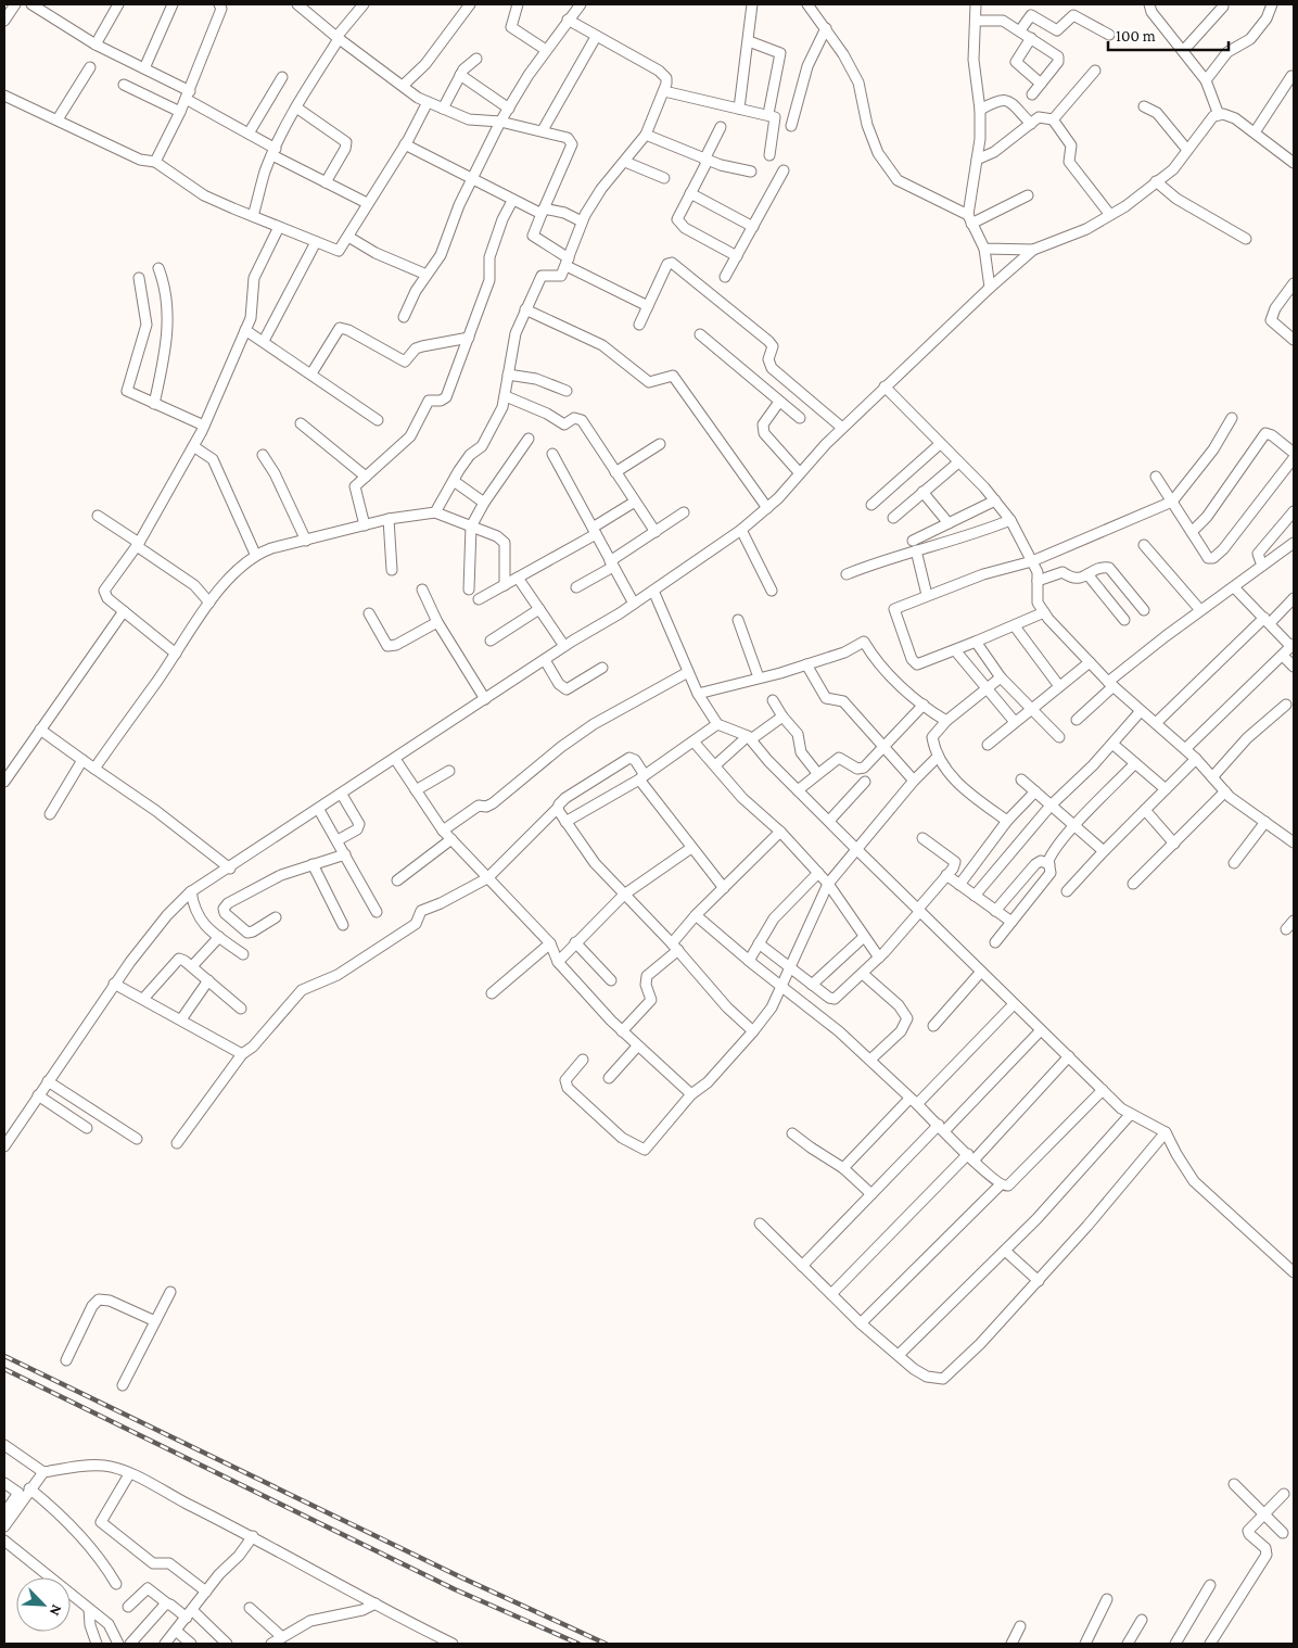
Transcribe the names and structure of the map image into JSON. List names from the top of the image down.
{
  "scale_bar": "100 m",
  "north": "bottom right"
}
